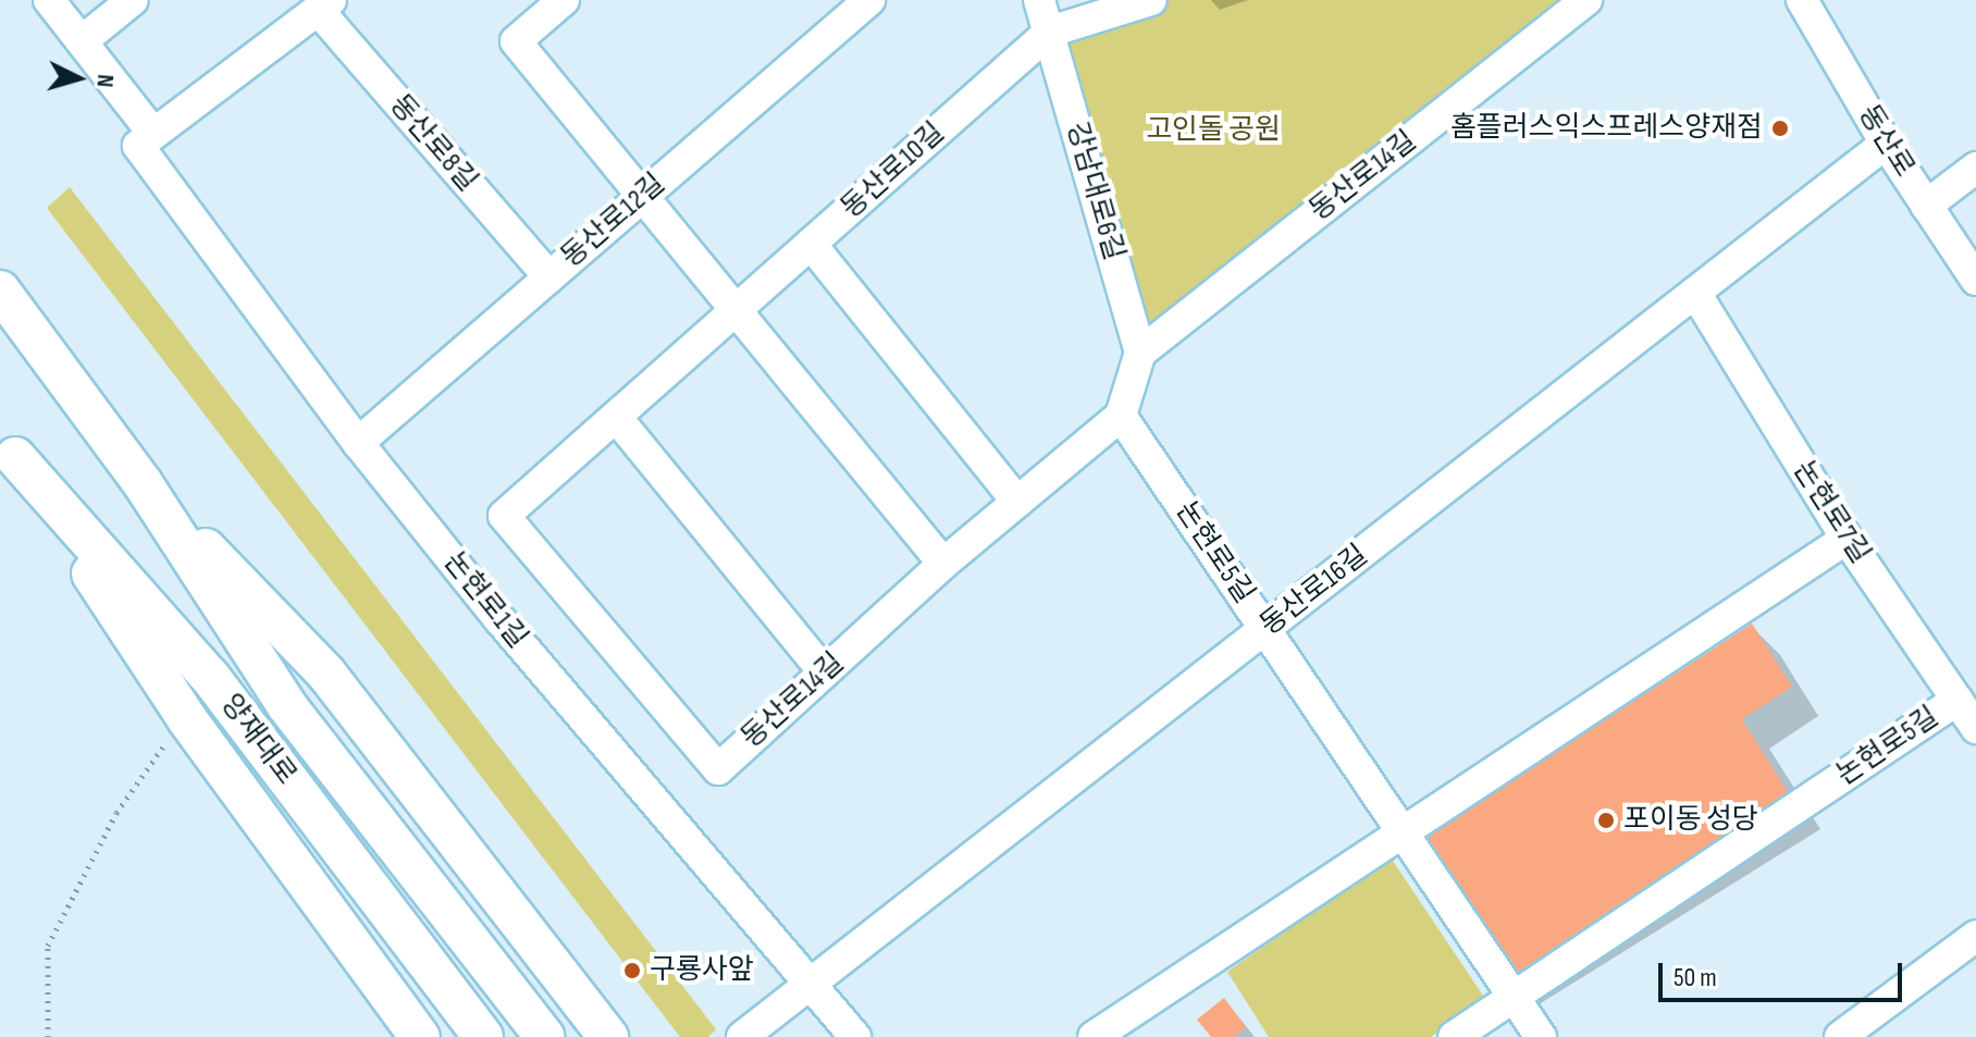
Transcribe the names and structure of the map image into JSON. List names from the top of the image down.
{
  "streets": {
    "main road": ["양재대로"],
    "street": [
      "동산로",
      "동산로8길",
      "동산로10길",
      "동산로14길",
      "강남대로6길",
      "동산로12길",
      "논현로7길",
      "논현로5길",
      "동산로16길",
      "논현로1길"
    ]
  },
  "crossings": [
    ["동산로", "동산로16길"],
    ["동산로8길", "동산로12길"],
    ["동산로8길", "논현로1길"],
    ["동산로10길", "동산로14길"],
    ["동산로10길", "강남대로6길"],
    ["동산로14길", "강남대로6길"],
    ["동산로14길", "논현로5길"],
    ["동산로12길", "논현로1길"],
    ["논현로7길", "논현로5길"],
    ["논현로7길", "동산로16길"],
    ["논현로5길", "동산로16길"],
    ["동산로16길", "논현로1길"]
  ],
  "parks": ["고인돌 공원"],
  "places": ["홈플러스익스프레스양재점", "포이동 성당", "구룡사앞"],
  "scale_bar": "50 m",
  "north": "right"
}
